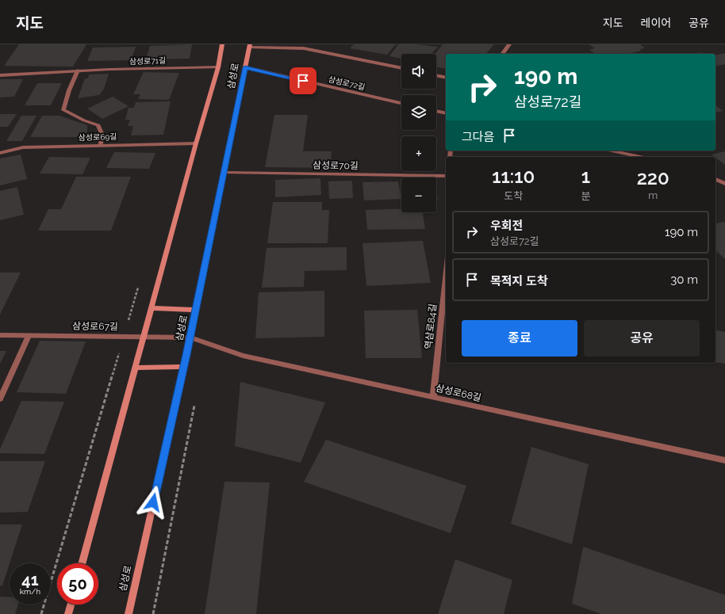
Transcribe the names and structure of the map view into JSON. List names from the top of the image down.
{
  "streets": {
    "main road": ["삼성로"],
    "street": [
      "삼성로71길",
      "삼성로72길",
      "삼성로69길",
      "삼성로70길",
      "삼성로67길",
      "역삼로84길",
      "삼성로68길"
    ]
  },
  "crossings": [
    ["삼성로71길", "삼성로"],
    ["삼성로", "삼성로72길"],
    ["삼성로", "삼성로69길"],
    ["삼성로", "삼성로70길"],
    ["삼성로", "삼성로67길"],
    ["삼성로", "삼성로68길"],
    ["삼성로67길", "삼성로68길"],
    ["역삼로84길", "삼성로68길"]
  ],
  "page": {
    "header": "지도",
    "nav": ["지도", "레이어", "공유"],
    "map_buttons": ["+", "−"],
    "turn": ["190 m", "삼성로72길"],
    "then": "그다음",
    "eta": [
      "11:10",
      "도착",
      "1",
      "분",
      "220",
      "m"
    ],
    "list": [
      {
        "name": "우회전",
        "note": "삼성로72길",
        "value": "190 m"
      },
      {
        "name": "목적지 도착",
        "value": "30 m"
      }
    ],
    "buttons": ["종료", "공유"],
    "speed": "41 km/h",
    "limit": "50"
  }
}
